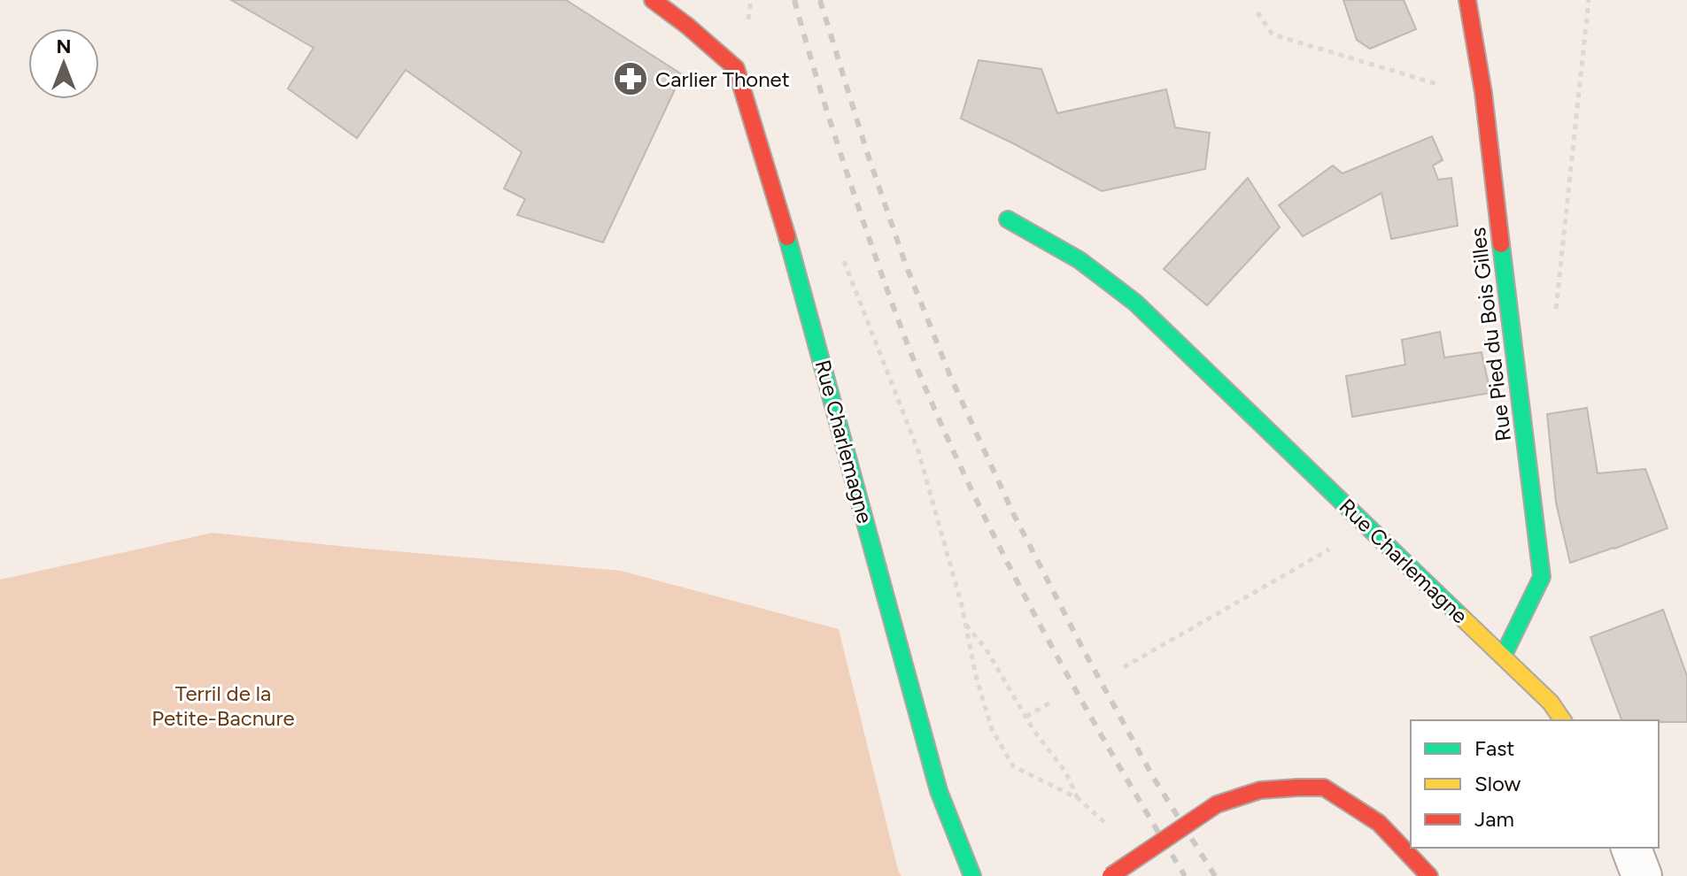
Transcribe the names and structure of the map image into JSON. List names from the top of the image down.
{
  "streets": {
    "street": ["Rue Pied du Bois Gilles", "Rue Charlemagne"]
  },
  "crossings": [
    ["Rue Pied du Bois Gilles", "Rue Charlemagne"]
  ],
  "parks": ["Terril de la Petite-Bacnure"],
  "places": {
    "pharmacy": ["Carlier Thonet"]
  },
  "legend": ["Fast", "Slow", "Jam"],
  "north": "top"
}
